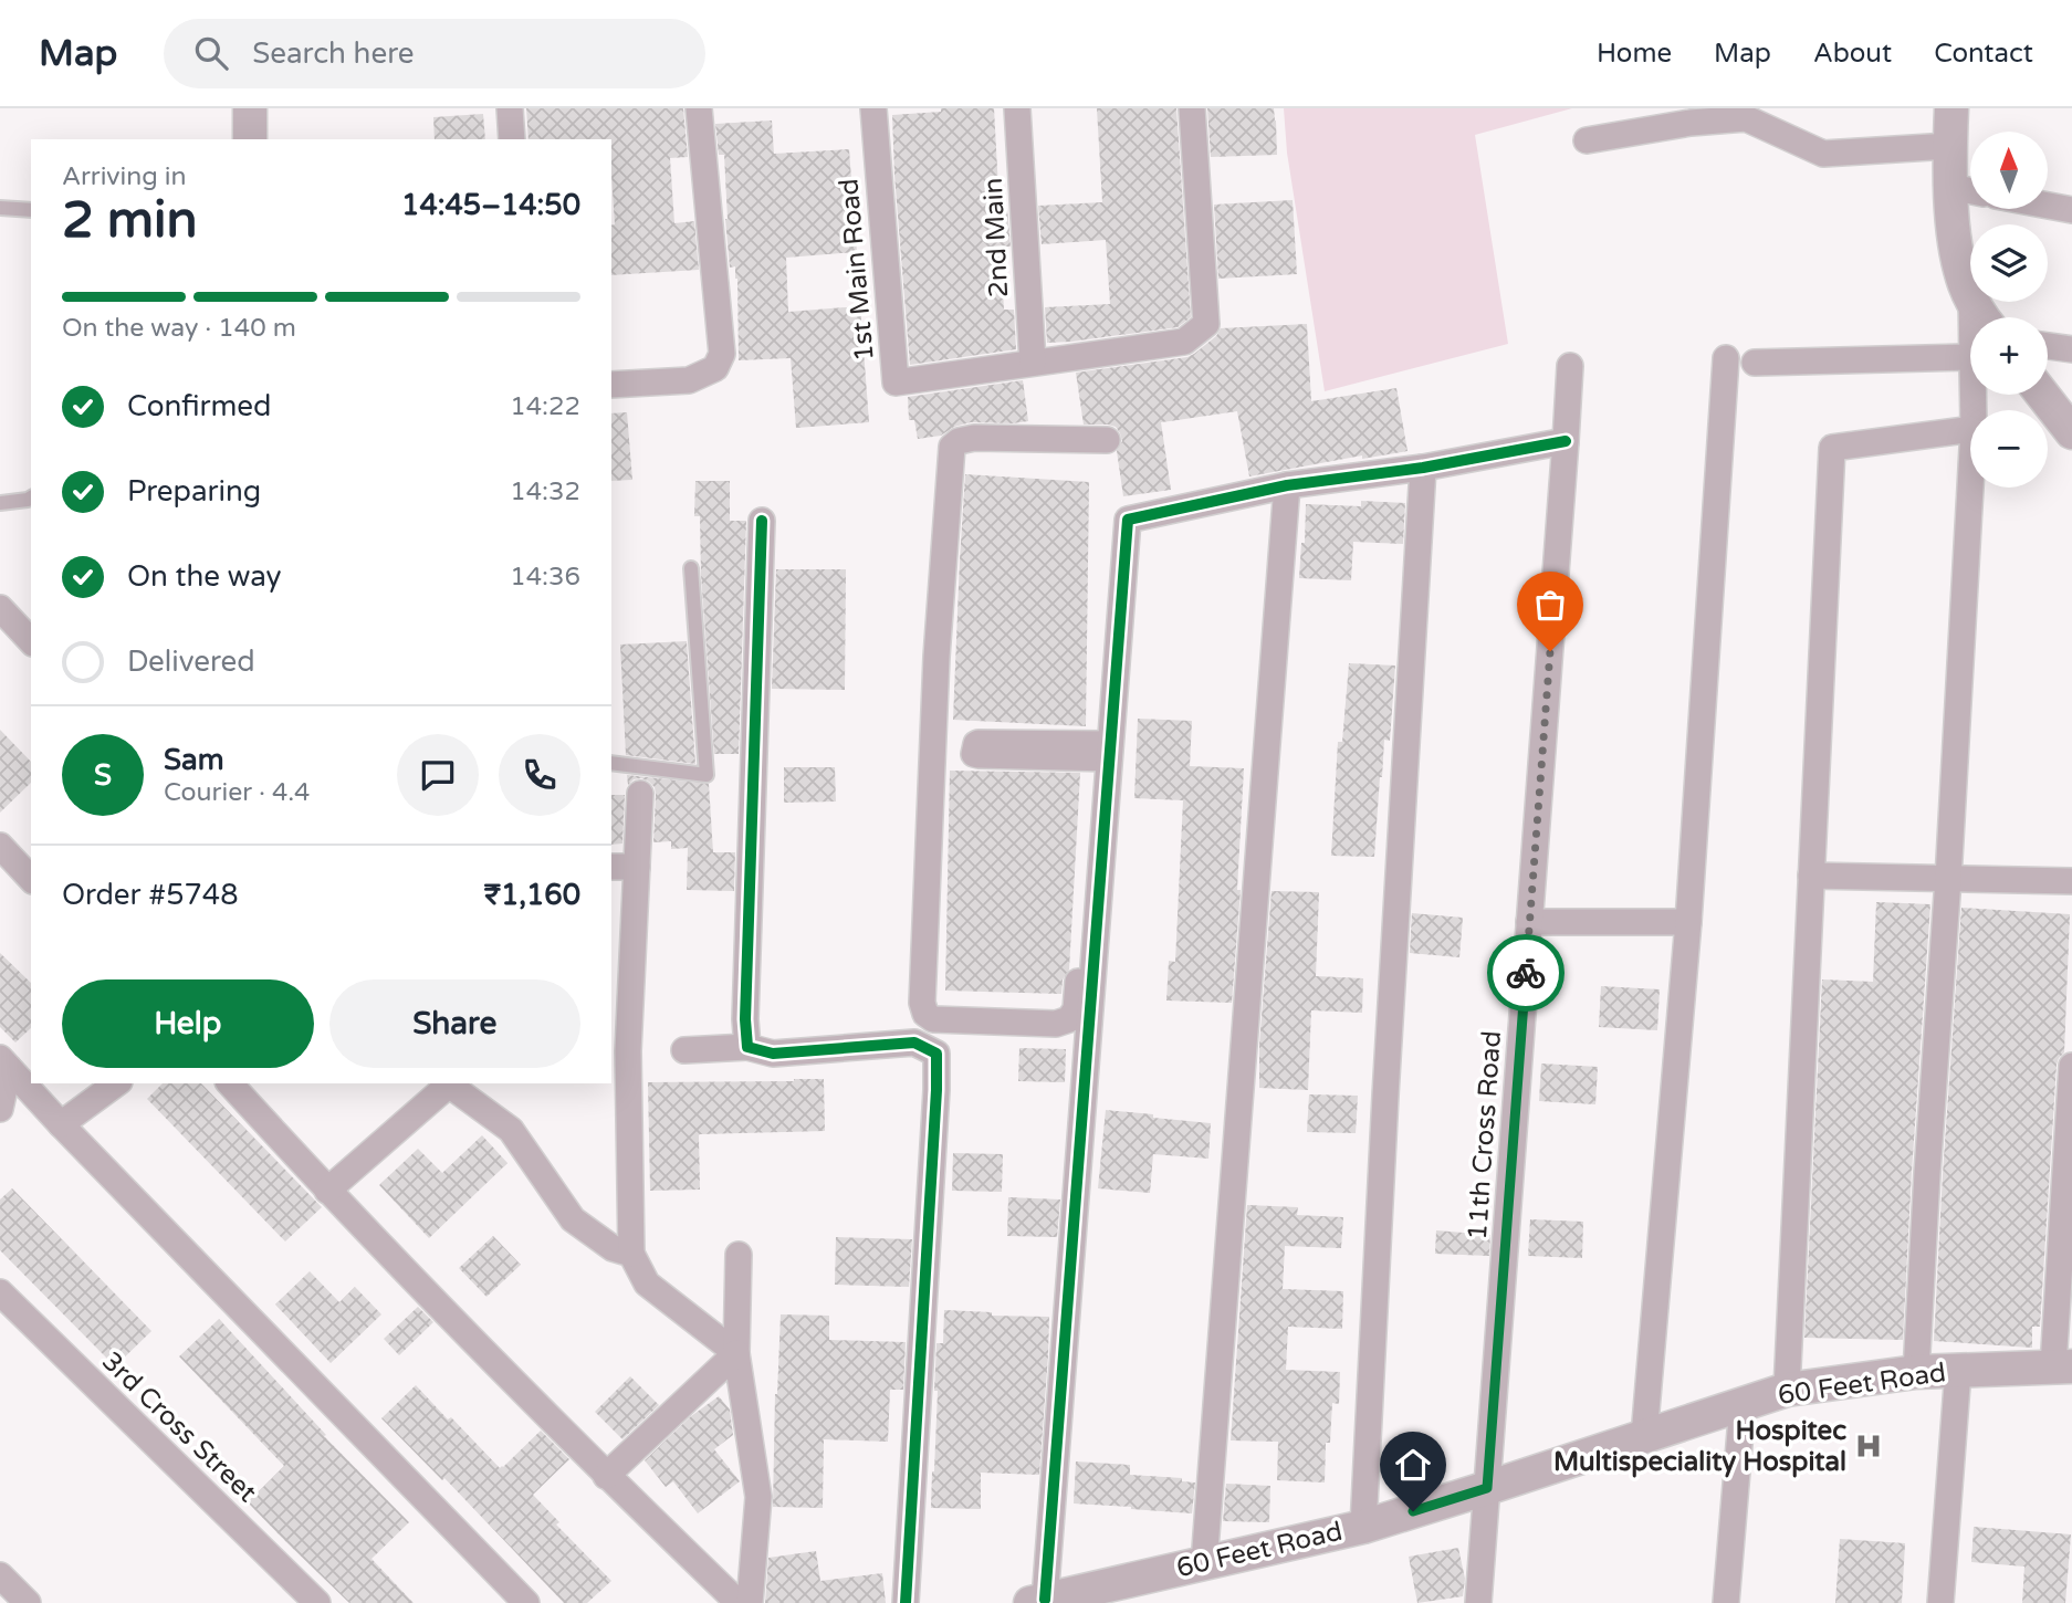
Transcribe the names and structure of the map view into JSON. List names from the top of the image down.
{
  "streets": {
    "street": [
      "2nd Main",
      "1st Main Road",
      "11th Cross Road",
      "60 Feet Road",
      "3rd Cross Street"
    ]
  },
  "crossings": [
    ["2nd Main", "1st Main Road"],
    ["11th Cross Road", "60 Feet Road"]
  ],
  "places": {
    "hospital": ["Hospitec Multispeciality Hospital"]
  },
  "north": "top",
  "page": {
    "header": "Map",
    "search": "Search here",
    "nav": [
      "Home",
      "Map",
      "About",
      "Contact"
    ],
    "map_buttons": ["+", "−"],
    "heading": ["2 min", "Arriving in", "14:45–14:50"],
    "panel": [
      "Sam",
      "Courier · 4.4",
      "Order #5748",
      "₹1,160"
    ],
    "bar": "On the way · 140 m",
    "list": [
      ["Confirmed", "14:22"],
      ["Preparing", "14:32"],
      ["On the way", "14:36"],
      "Delivered"
    ],
    "round": "S",
    "buttons": ["Help", "Share"]
  }
}
